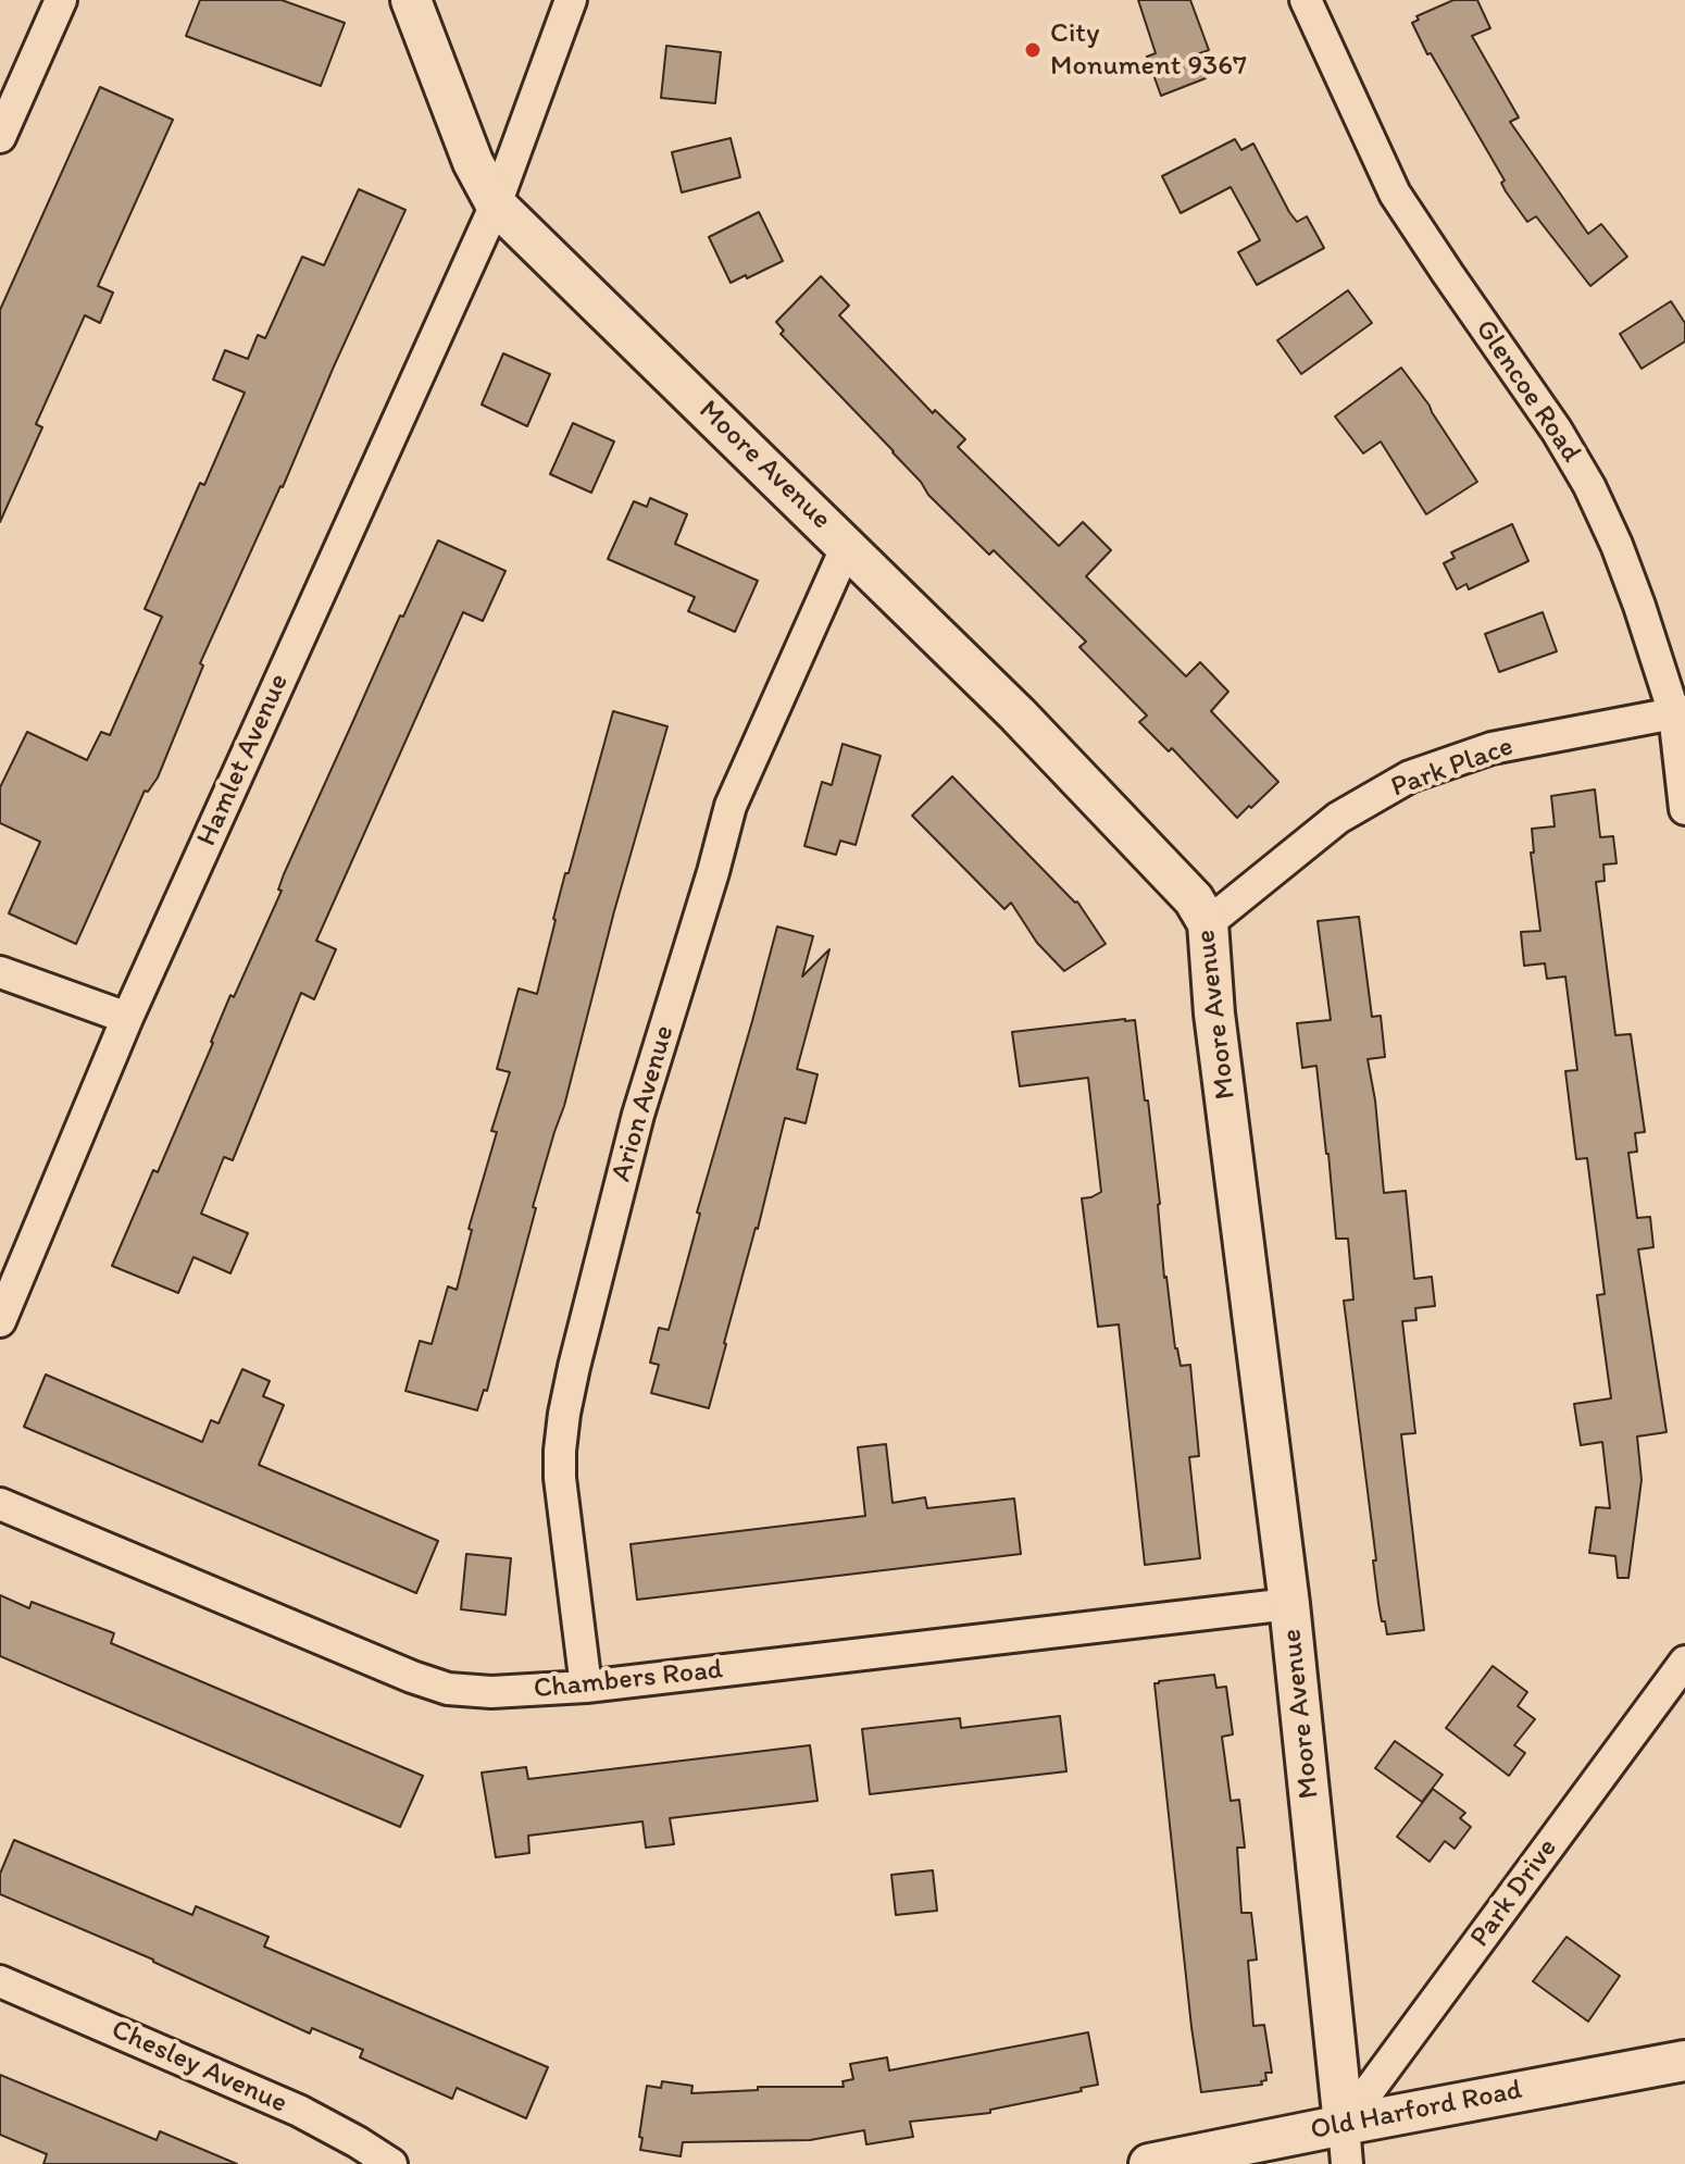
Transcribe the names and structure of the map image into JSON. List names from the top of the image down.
{
  "streets": {
    "street": [
      "Glencoe Road",
      "Moore Avenue",
      "Hamlet Avenue",
      "Park Place",
      "Arion Avenue",
      "Chambers Road",
      "Park Drive",
      "Chesley Avenue",
      "Old Harford Road"
    ]
  },
  "crossings": [
    ["Glencoe Road", "Park Place"],
    ["Moore Avenue", "Hamlet Avenue"],
    ["Moore Avenue", "Park Place"],
    ["Moore Avenue", "Arion Avenue"],
    ["Moore Avenue", "Chambers Road"],
    ["Moore Avenue", "Park Drive"],
    ["Moore Avenue", "Old Harford Road"],
    ["Arion Avenue", "Chambers Road"],
    ["Park Drive", "Old Harford Road"]
  ],
  "places": ["City Monument 9367"]
}
